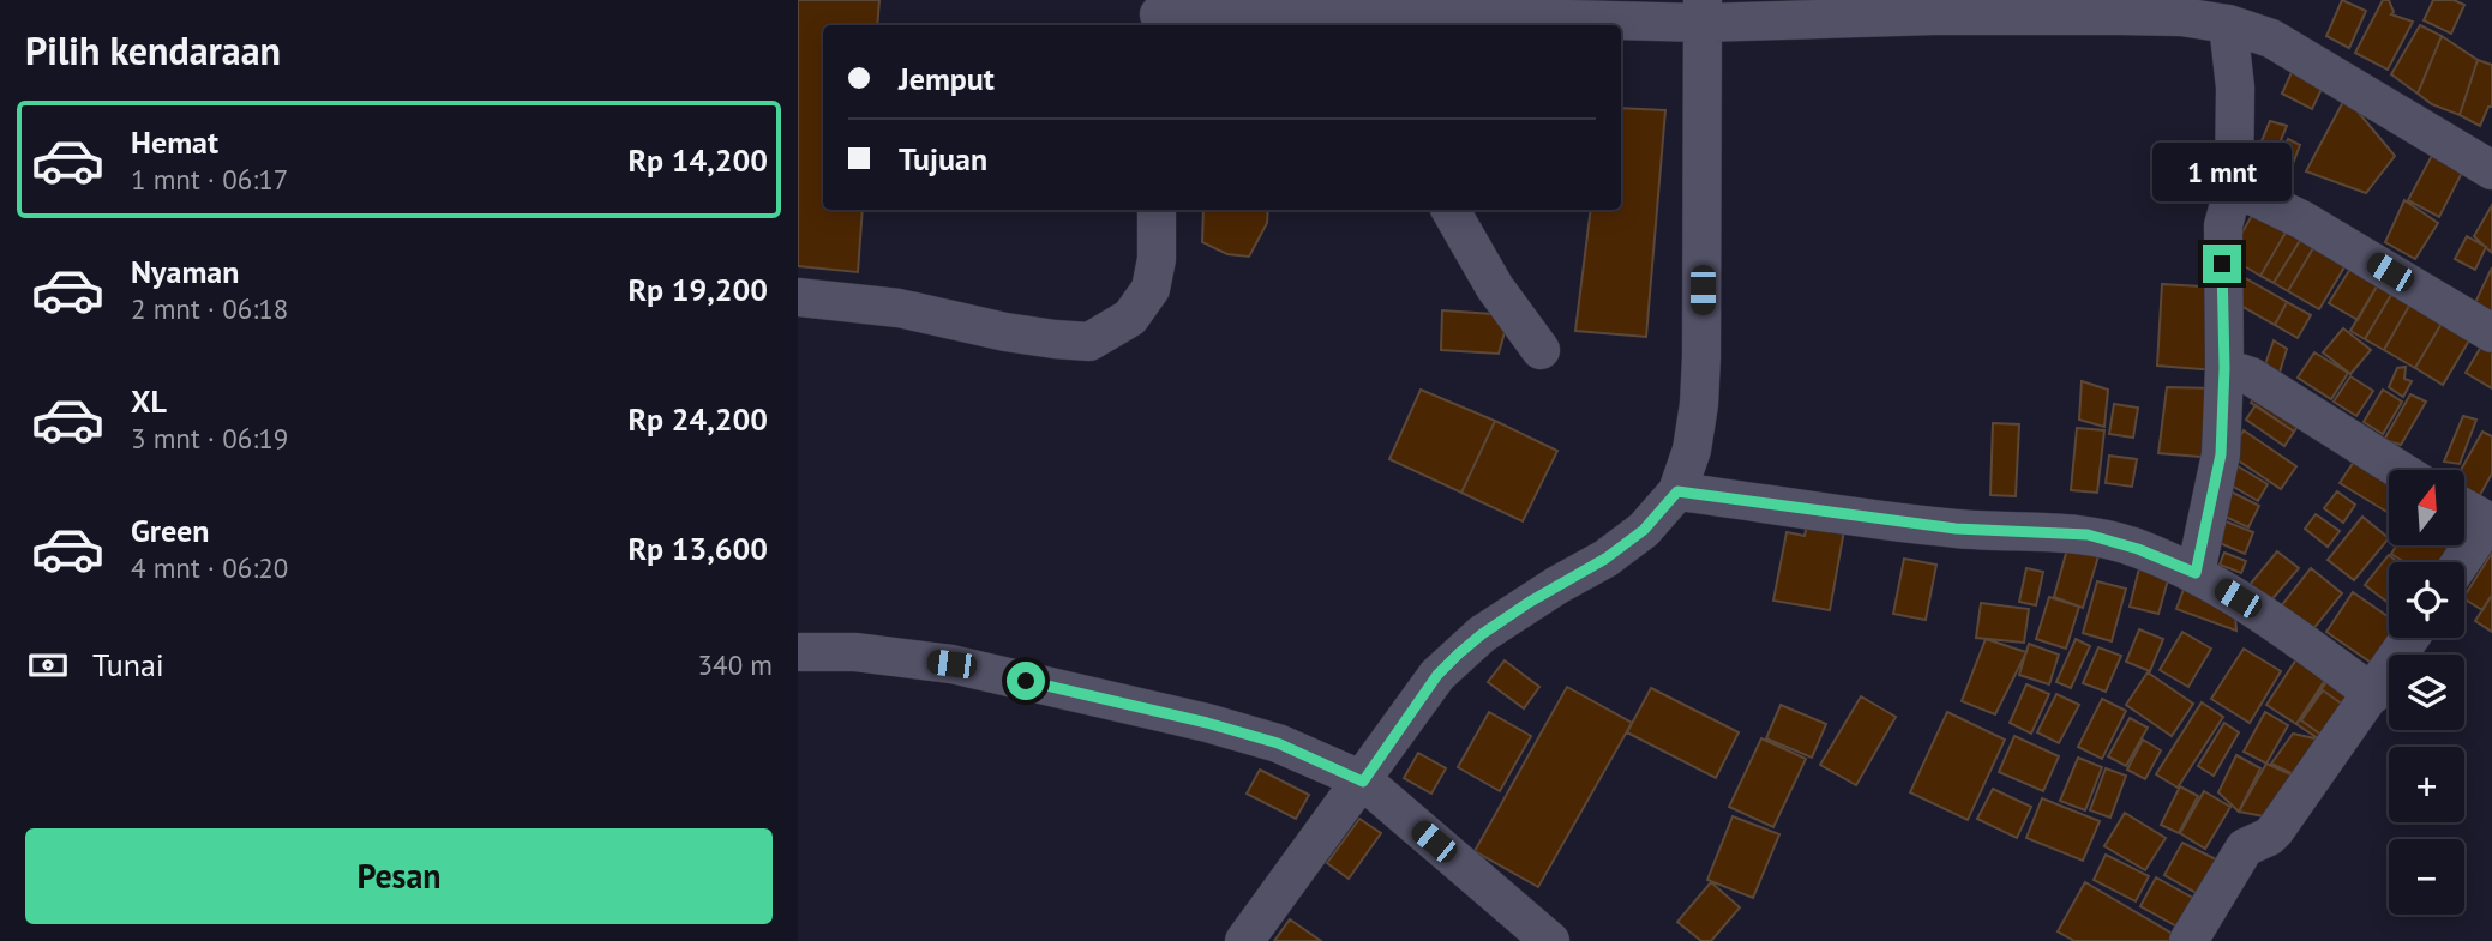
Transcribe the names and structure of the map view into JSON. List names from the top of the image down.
{
  "north": "top",
  "page": {
    "heading": "Pilih kendaraan",
    "banner": ["Jemput", "Tujuan"],
    "list": [
      {
        "name": "Hemat",
        "note": "1 mnt · 06:17",
        "value": "Rp 14,200"
      },
      {
        "name": "Nyaman",
        "note": "2 mnt · 06:18",
        "value": "Rp 19,200"
      },
      {
        "name": "XL",
        "note": "3 mnt · 06:19",
        "value": "Rp 24,200"
      },
      {
        "name": "Green",
        "note": "4 mnt · 06:20",
        "value": "Rp 13,600"
      }
    ],
    "bubble": "1 mnt",
    "map_buttons": ["+", "−"],
    "pay": ["Tunai", "340 m"],
    "buttons": "Pesan"
  }
}
